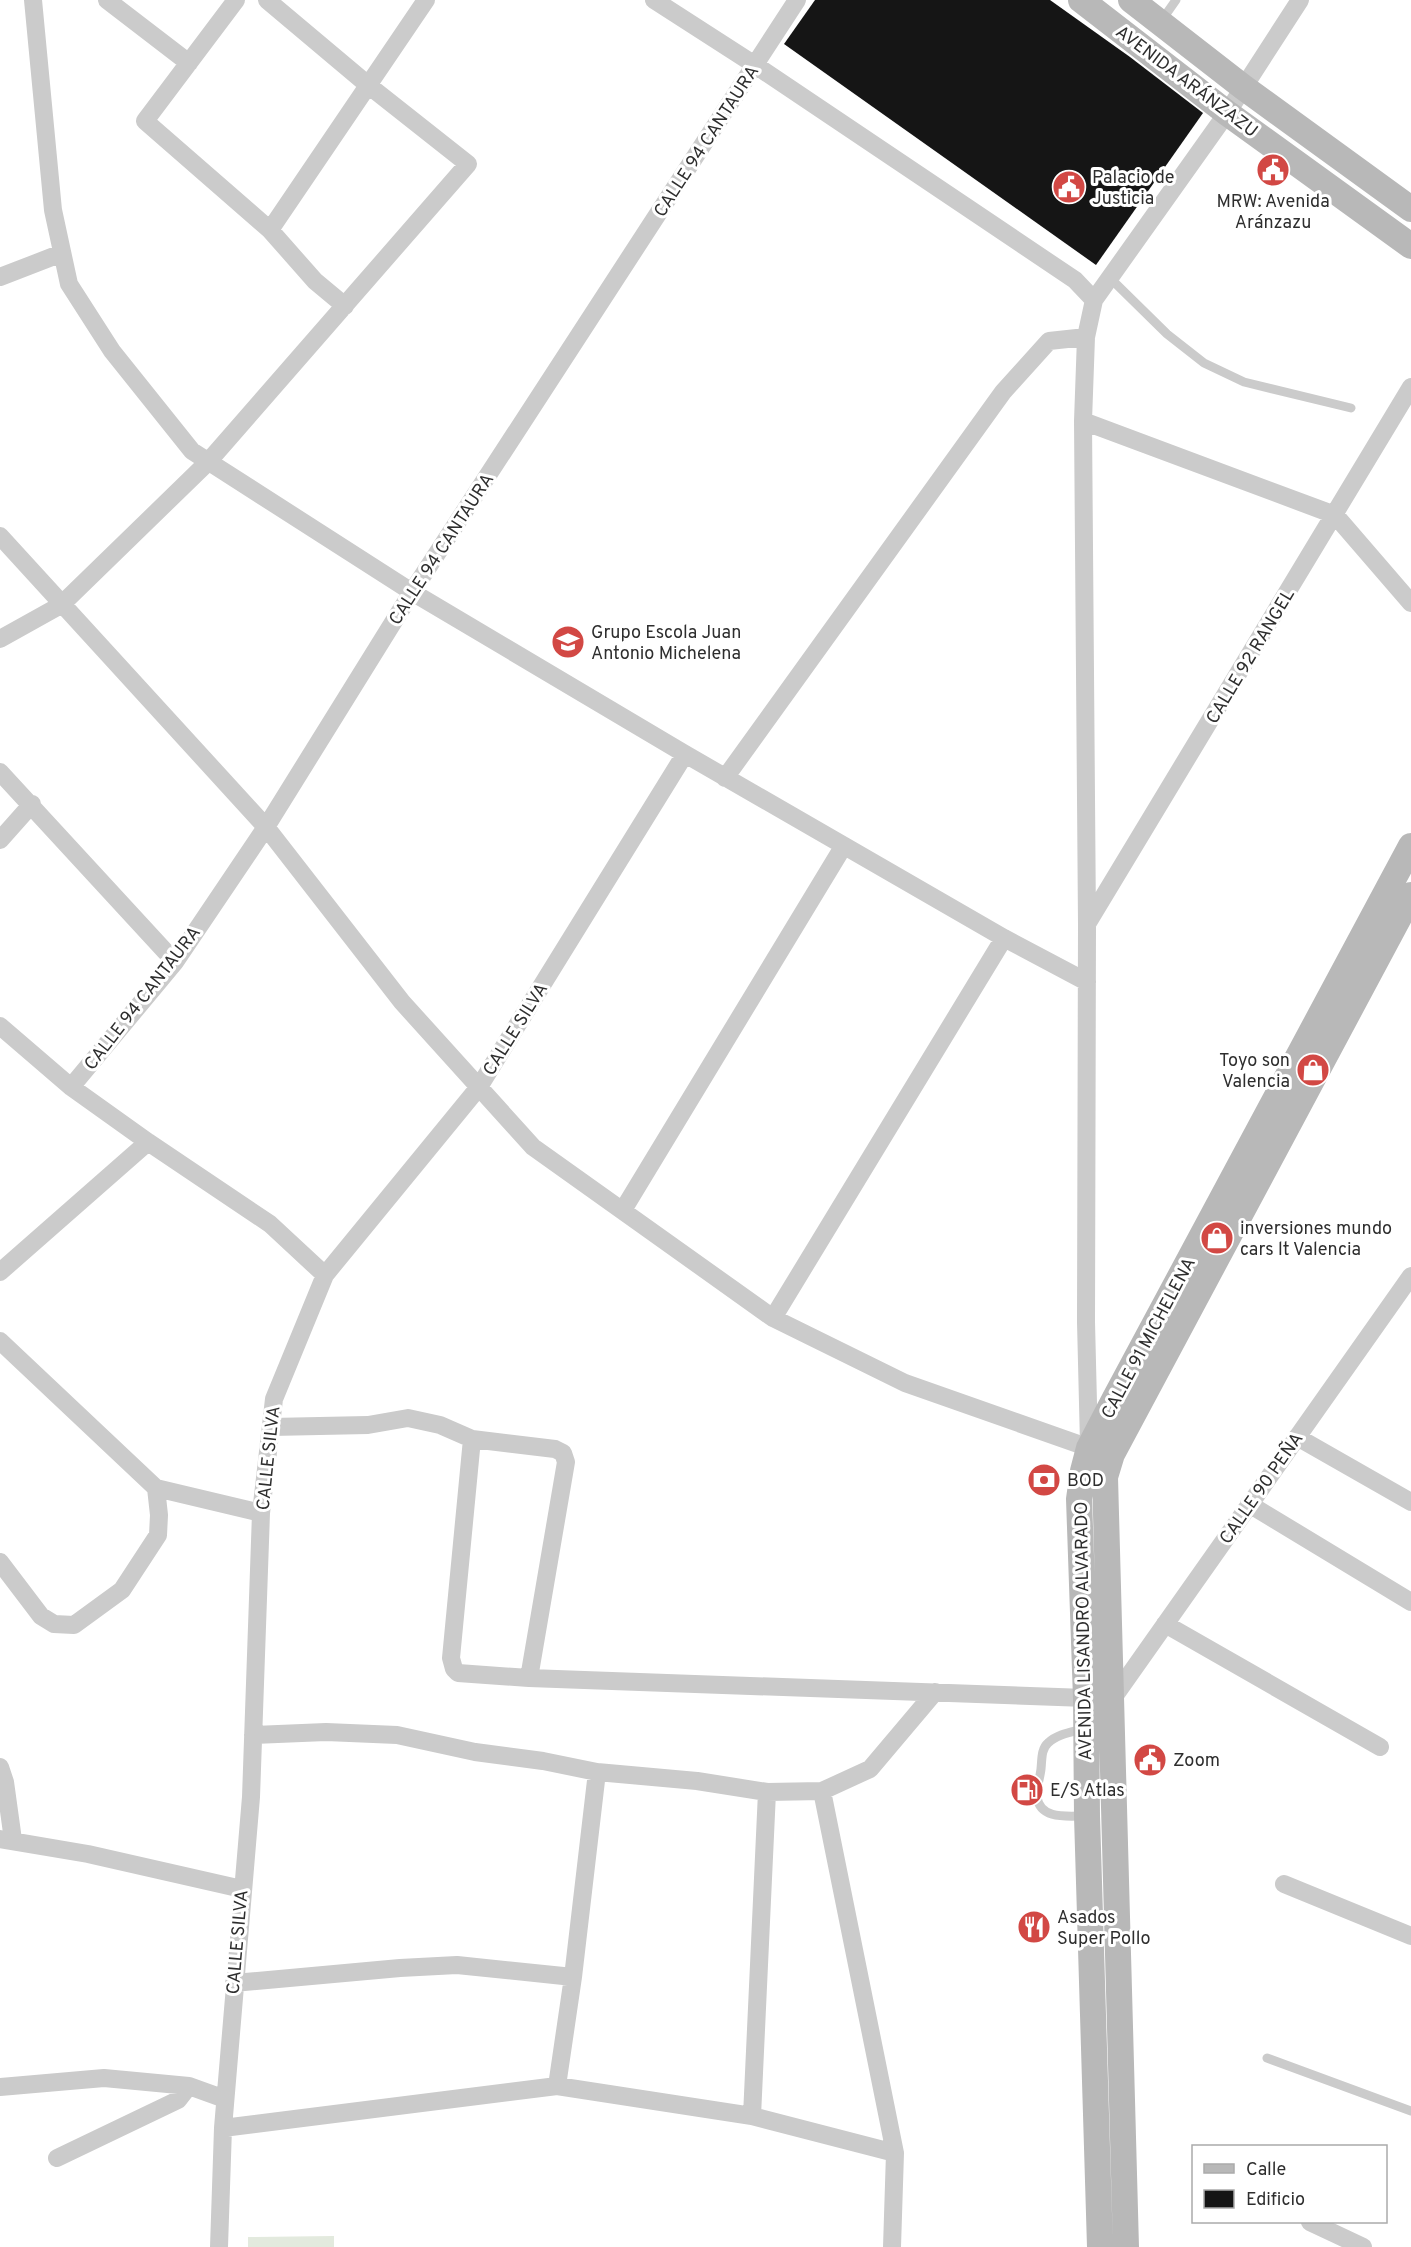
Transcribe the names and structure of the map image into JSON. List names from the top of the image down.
{
  "streets": {
    "street": [
      "AVENIDA ARÁNZAZU",
      "CALLE 94 CANTAURA",
      "CALLE 92 RANGEL",
      "CALLE SILVA",
      "CALLE 91 MICHELENA",
      "CALLE 90 PEÑA",
      "AVENIDA LISANDRO ALVARADO"
    ]
  },
  "crossings": [
    ["CALLE 91 MICHELENA", "AVENIDA LISANDRO ALVARADO"],
    ["CALLE 90 PEÑA", "AVENIDA LISANDRO ALVARADO"]
  ],
  "places": {
    "public building": ["MRW: Avenida Aránzazu", "Palacio de Justicia", "Zoom"],
    "school or university": ["Grupo Escola Juan Antonio Michelena"],
    "shop": ["Toyo son Valencia", "inversiones mundo cars lt Valencia"],
    "bank": ["BOD"],
    "fuel station": ["E/S Atlas"],
    "restaurant": ["Asados Super Pollo"]
  },
  "legend": ["Calle", "Edificio"]
}
